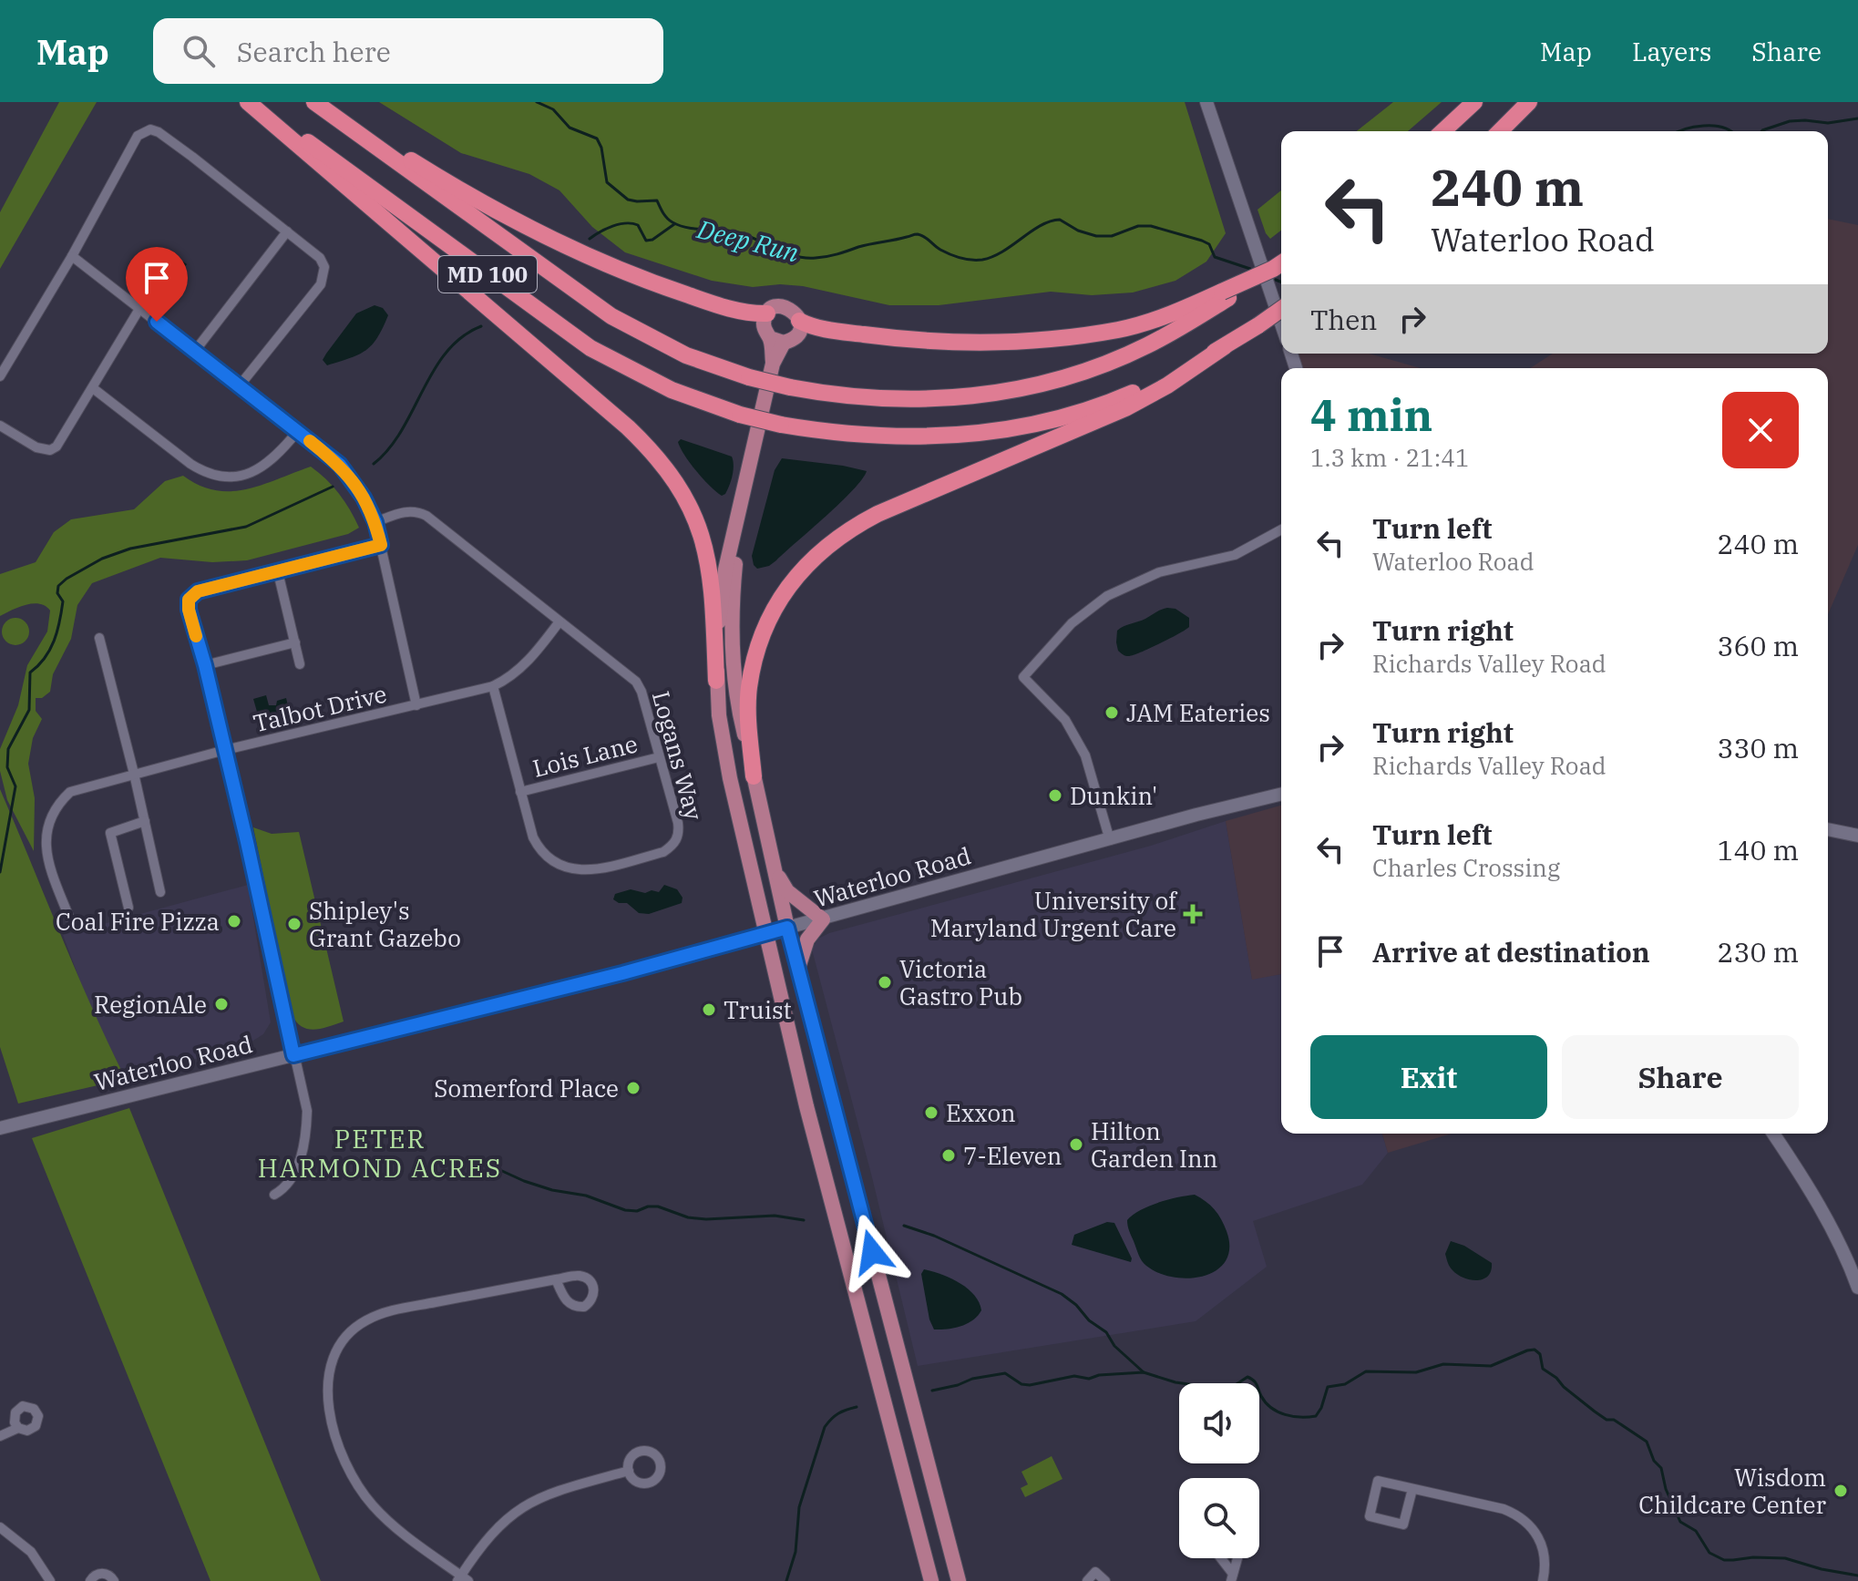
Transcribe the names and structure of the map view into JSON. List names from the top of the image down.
{
  "streets": {
    "highway": ["MD 100"],
    "main road": ["Waterloo Road"],
    "street": ["Talbot Drive", "Lois Lane", "Logans Way"]
  },
  "crossings": [
    ["Talbot Drive", "Logans Way"],
    ["Lois Lane", "Logans Way"]
  ],
  "districts": ["PETER HARMOND ACRES"],
  "water": ["Deep Run"],
  "places": {
    "other": [
      "JAM Eateries",
      "Dunkin'",
      "Coal Fire Pizza",
      "Shipley's Grant Gazebo",
      "Victoria Gastro Pub",
      "RegionAle",
      "Truist",
      "Somerford Place",
      "Exxon",
      "Hilton Garden Inn",
      "7-Eleven",
      "Wisdom Childcare Center"
    ],
    "health": ["University of Maryland Urgent Care"]
  },
  "page": {
    "header": "Map",
    "search": "Search here",
    "nav": ["Map", "Layers", "Share"],
    "turn": ["240 m", "Waterloo Road"],
    "then": "Then",
    "heading": ["4 min", "1.3 km · 21:41"],
    "list": [
      {
        "name": "Turn left",
        "note": "Waterloo Road",
        "value": "240 m"
      },
      {
        "name": "Turn right",
        "note": "Richards Valley Road",
        "value": "360 m"
      },
      {
        "name": "Turn right",
        "note": "Richards Valley Road",
        "value": "330 m"
      },
      {
        "name": "Turn left",
        "note": "Charles Crossing",
        "value": "140 m"
      },
      {
        "name": "Arrive at destination",
        "value": "230 m"
      }
    ],
    "buttons": ["Exit", "Share"]
  }
}
